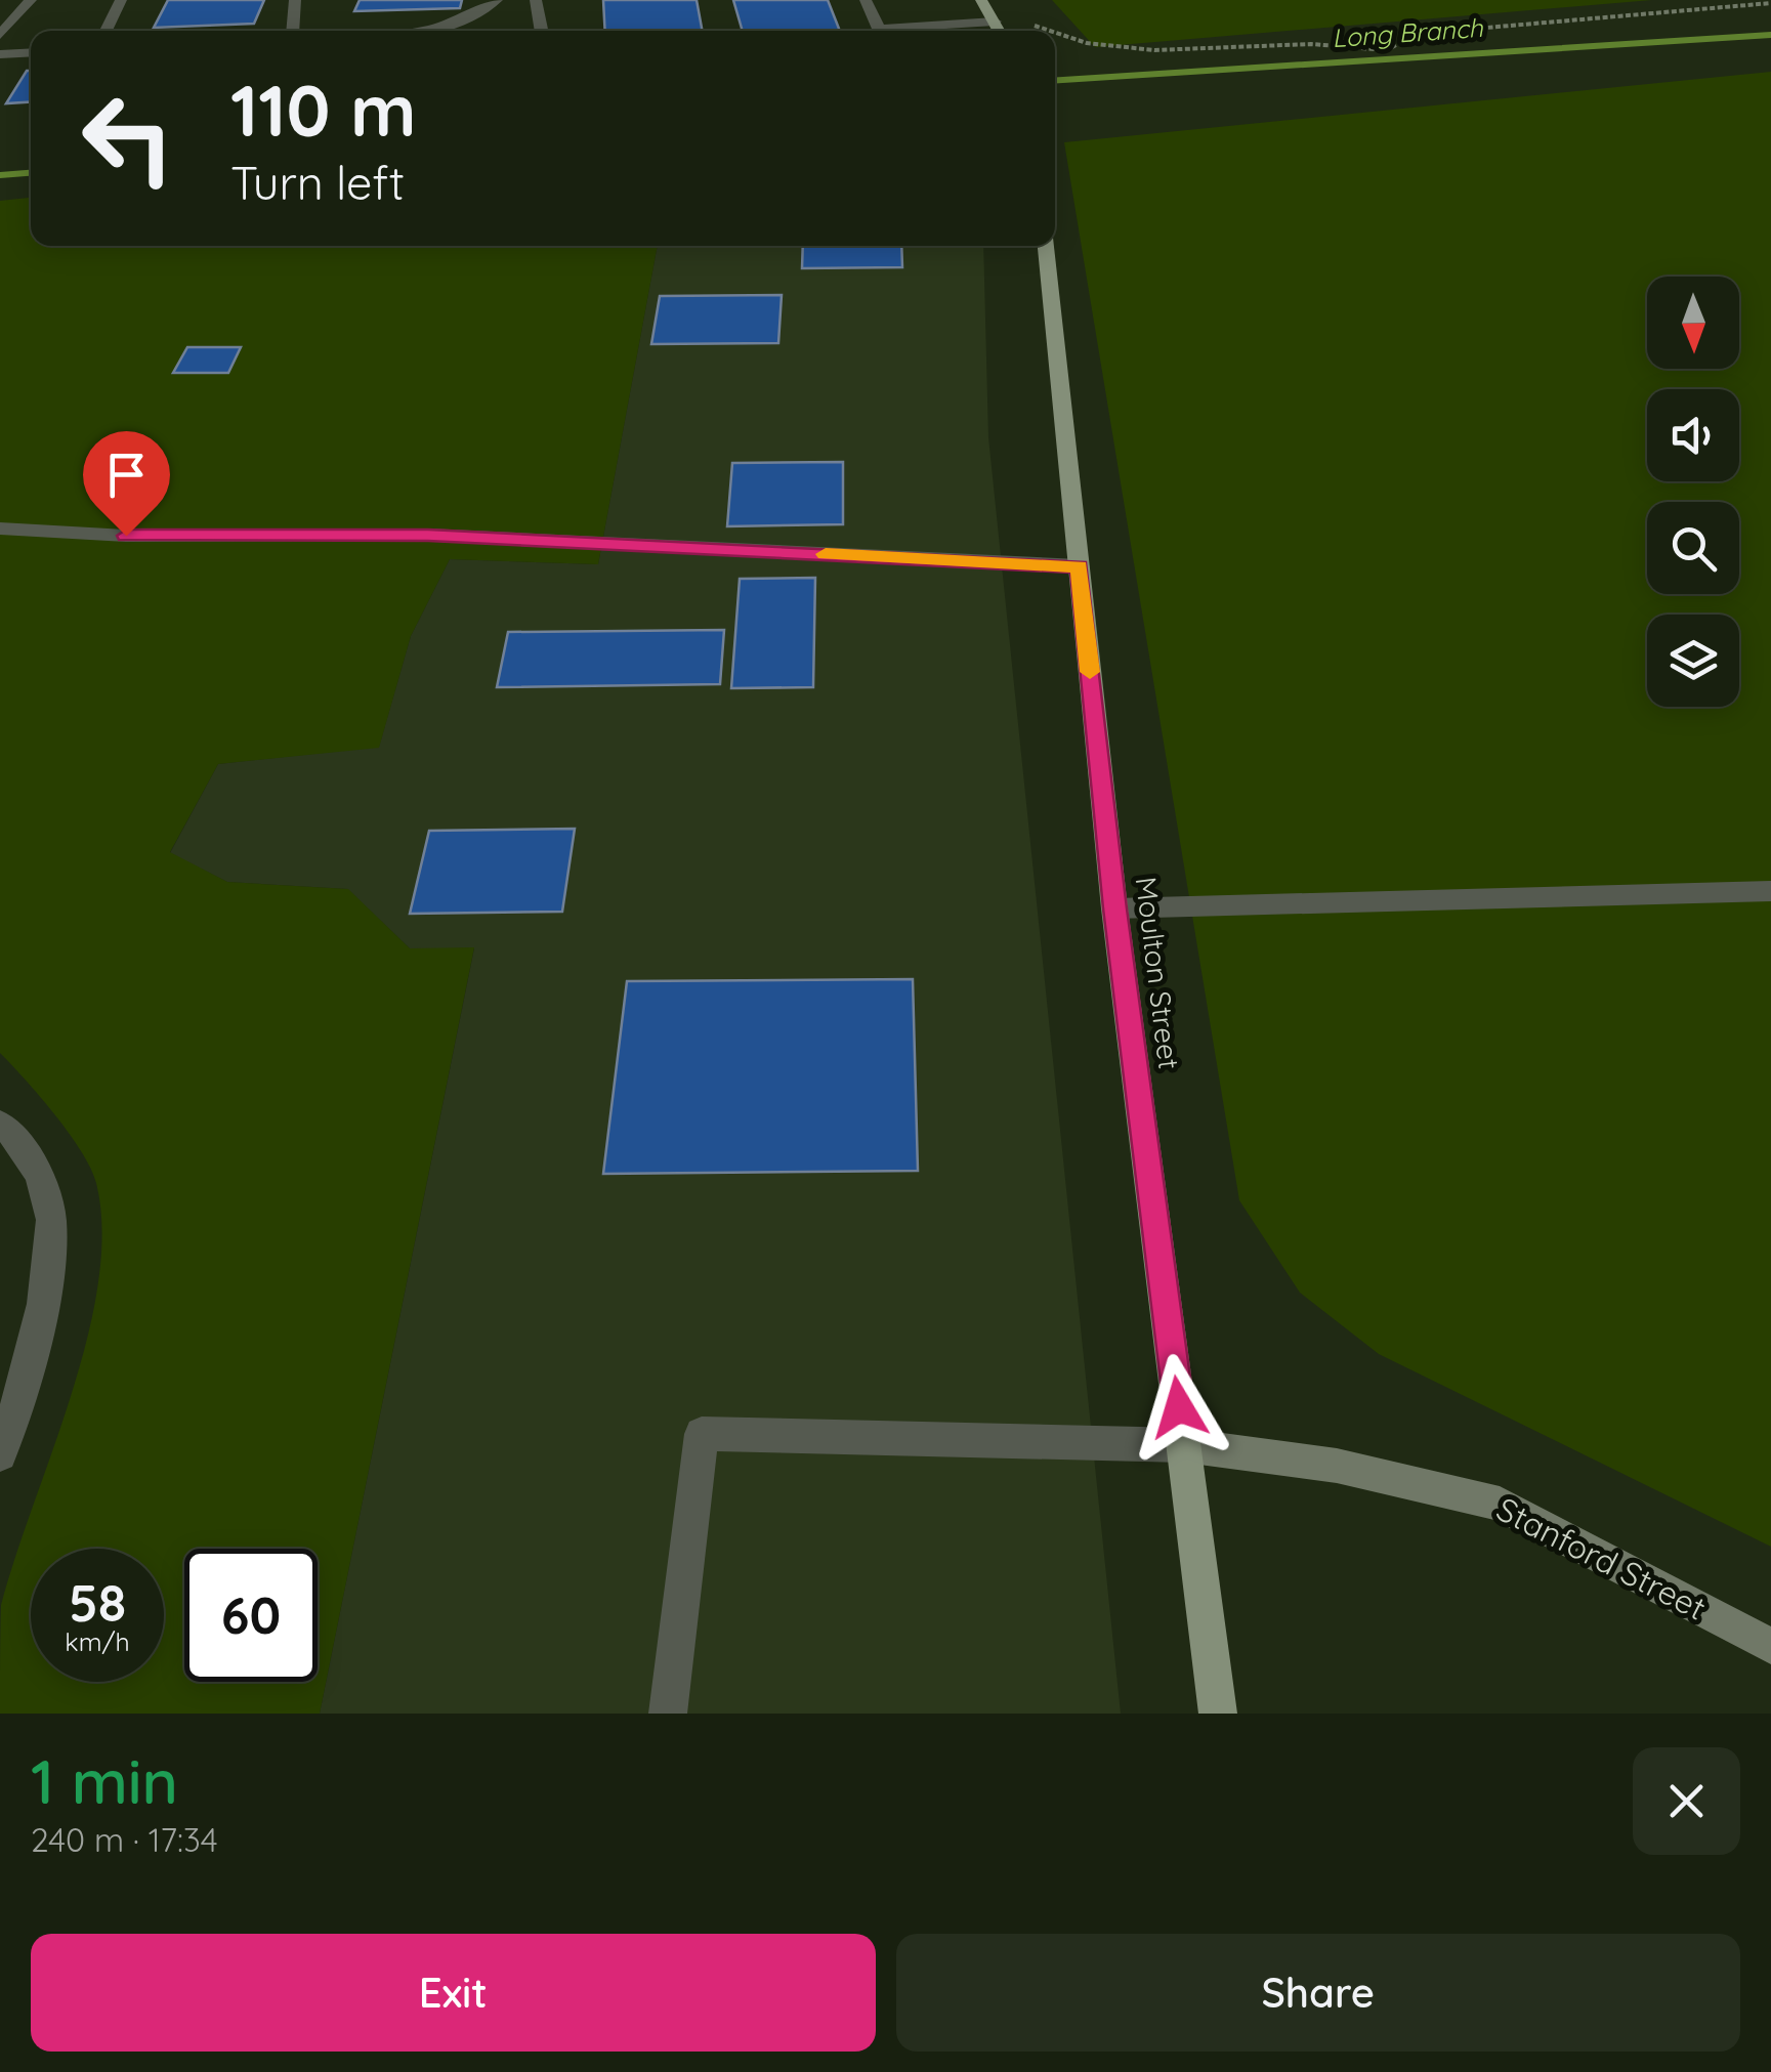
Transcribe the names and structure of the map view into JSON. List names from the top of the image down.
{
  "streets": {
    "main road": ["Moulton Street"],
    "street": ["Stanford Street"]
  },
  "crossings": [
    ["Moulton Street", "Stanford Street"]
  ],
  "water": ["Long Branch"],
  "north": "bottom",
  "page": {
    "turn": ["110 m", "Turn left"],
    "speed": "58 km/h",
    "limit": "60",
    "heading": ["1 min", "240 m · 17:34"],
    "buttons": ["Exit", "Share"]
  }
}
